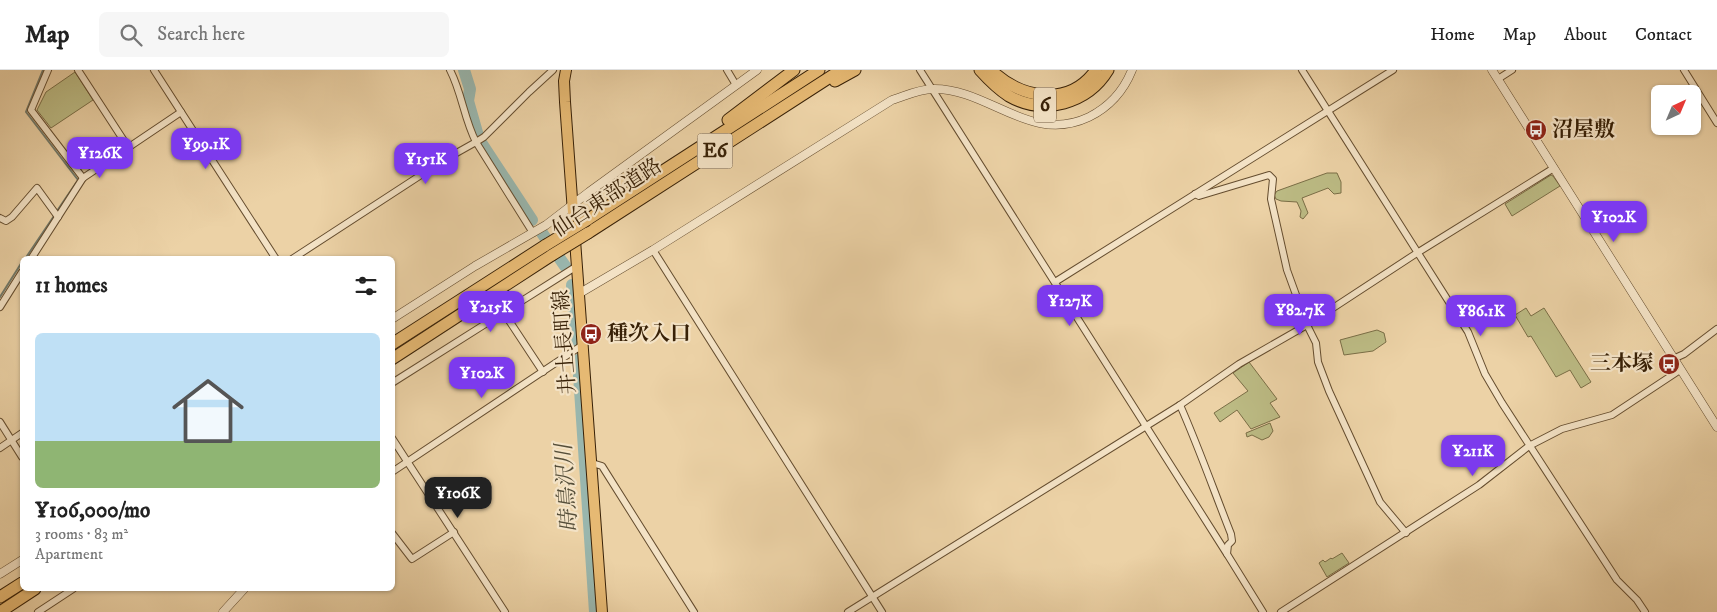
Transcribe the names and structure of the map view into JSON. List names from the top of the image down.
{
  "streets": {
    "highway": ["6", "E6", "仙台東部道路"],
    "main road": ["井土長町線"]
  },
  "water": ["時鳥沢川"],
  "places": {
    "bus stop": ["沼屋敷", "種次入口", "三本塚"]
  },
  "north": "top right",
  "page": {
    "header": "Map",
    "search": "Search here",
    "nav": [
      "Home",
      "Map",
      "About",
      "Contact"
    ],
    "price": [
      "¥99.1K",
      "¥126K",
      "¥151K",
      "¥102K",
      "¥127K",
      "¥215K",
      "¥82.7K",
      "¥86.1K",
      "¥102K",
      "¥211K",
      "¥106K"
    ],
    "heading": "11 homes",
    "list": [
      {
        "name": "¥106,000/mo",
        "note": "3 rooms · 83 m² · Apartment"
      }
    ]
  }
}
